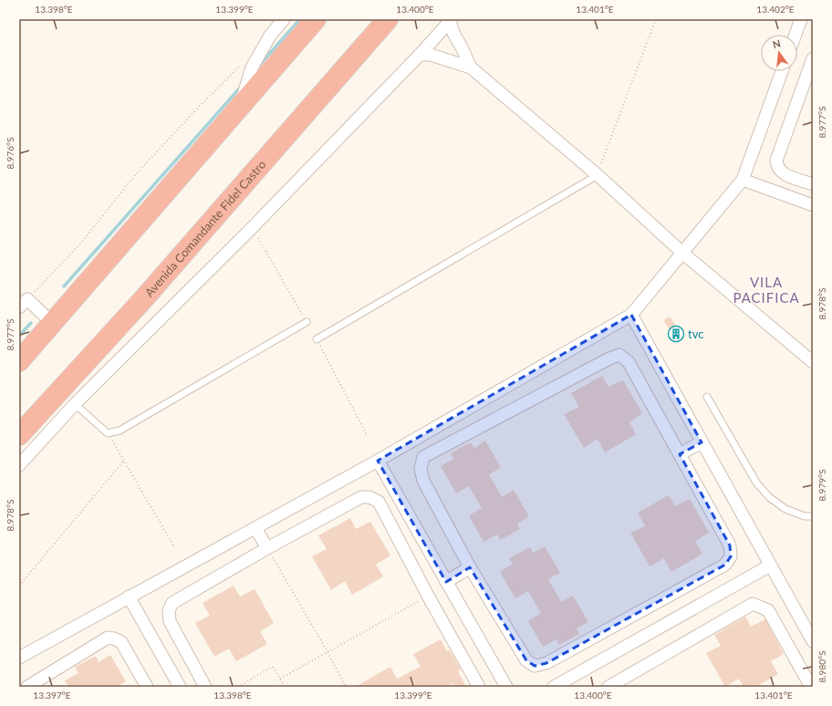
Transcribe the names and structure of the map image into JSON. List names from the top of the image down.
{
  "streets": {
    "highway": ["Avenida Comandante Fidel Castro"]
  },
  "districts": ["VILA PACIFICA"],
  "places": {
    "building": ["tvc"]
  },
  "north": "top",
  "coordinates": [
    "13.398°E",
    "13.399°E",
    "13.400°E",
    "13.401°E",
    "13.402°E",
    "8.977°S",
    "8.976°S",
    "8.978°S",
    "8.979°S",
    "8.980°S",
    "13.397°E"
  ]
}
